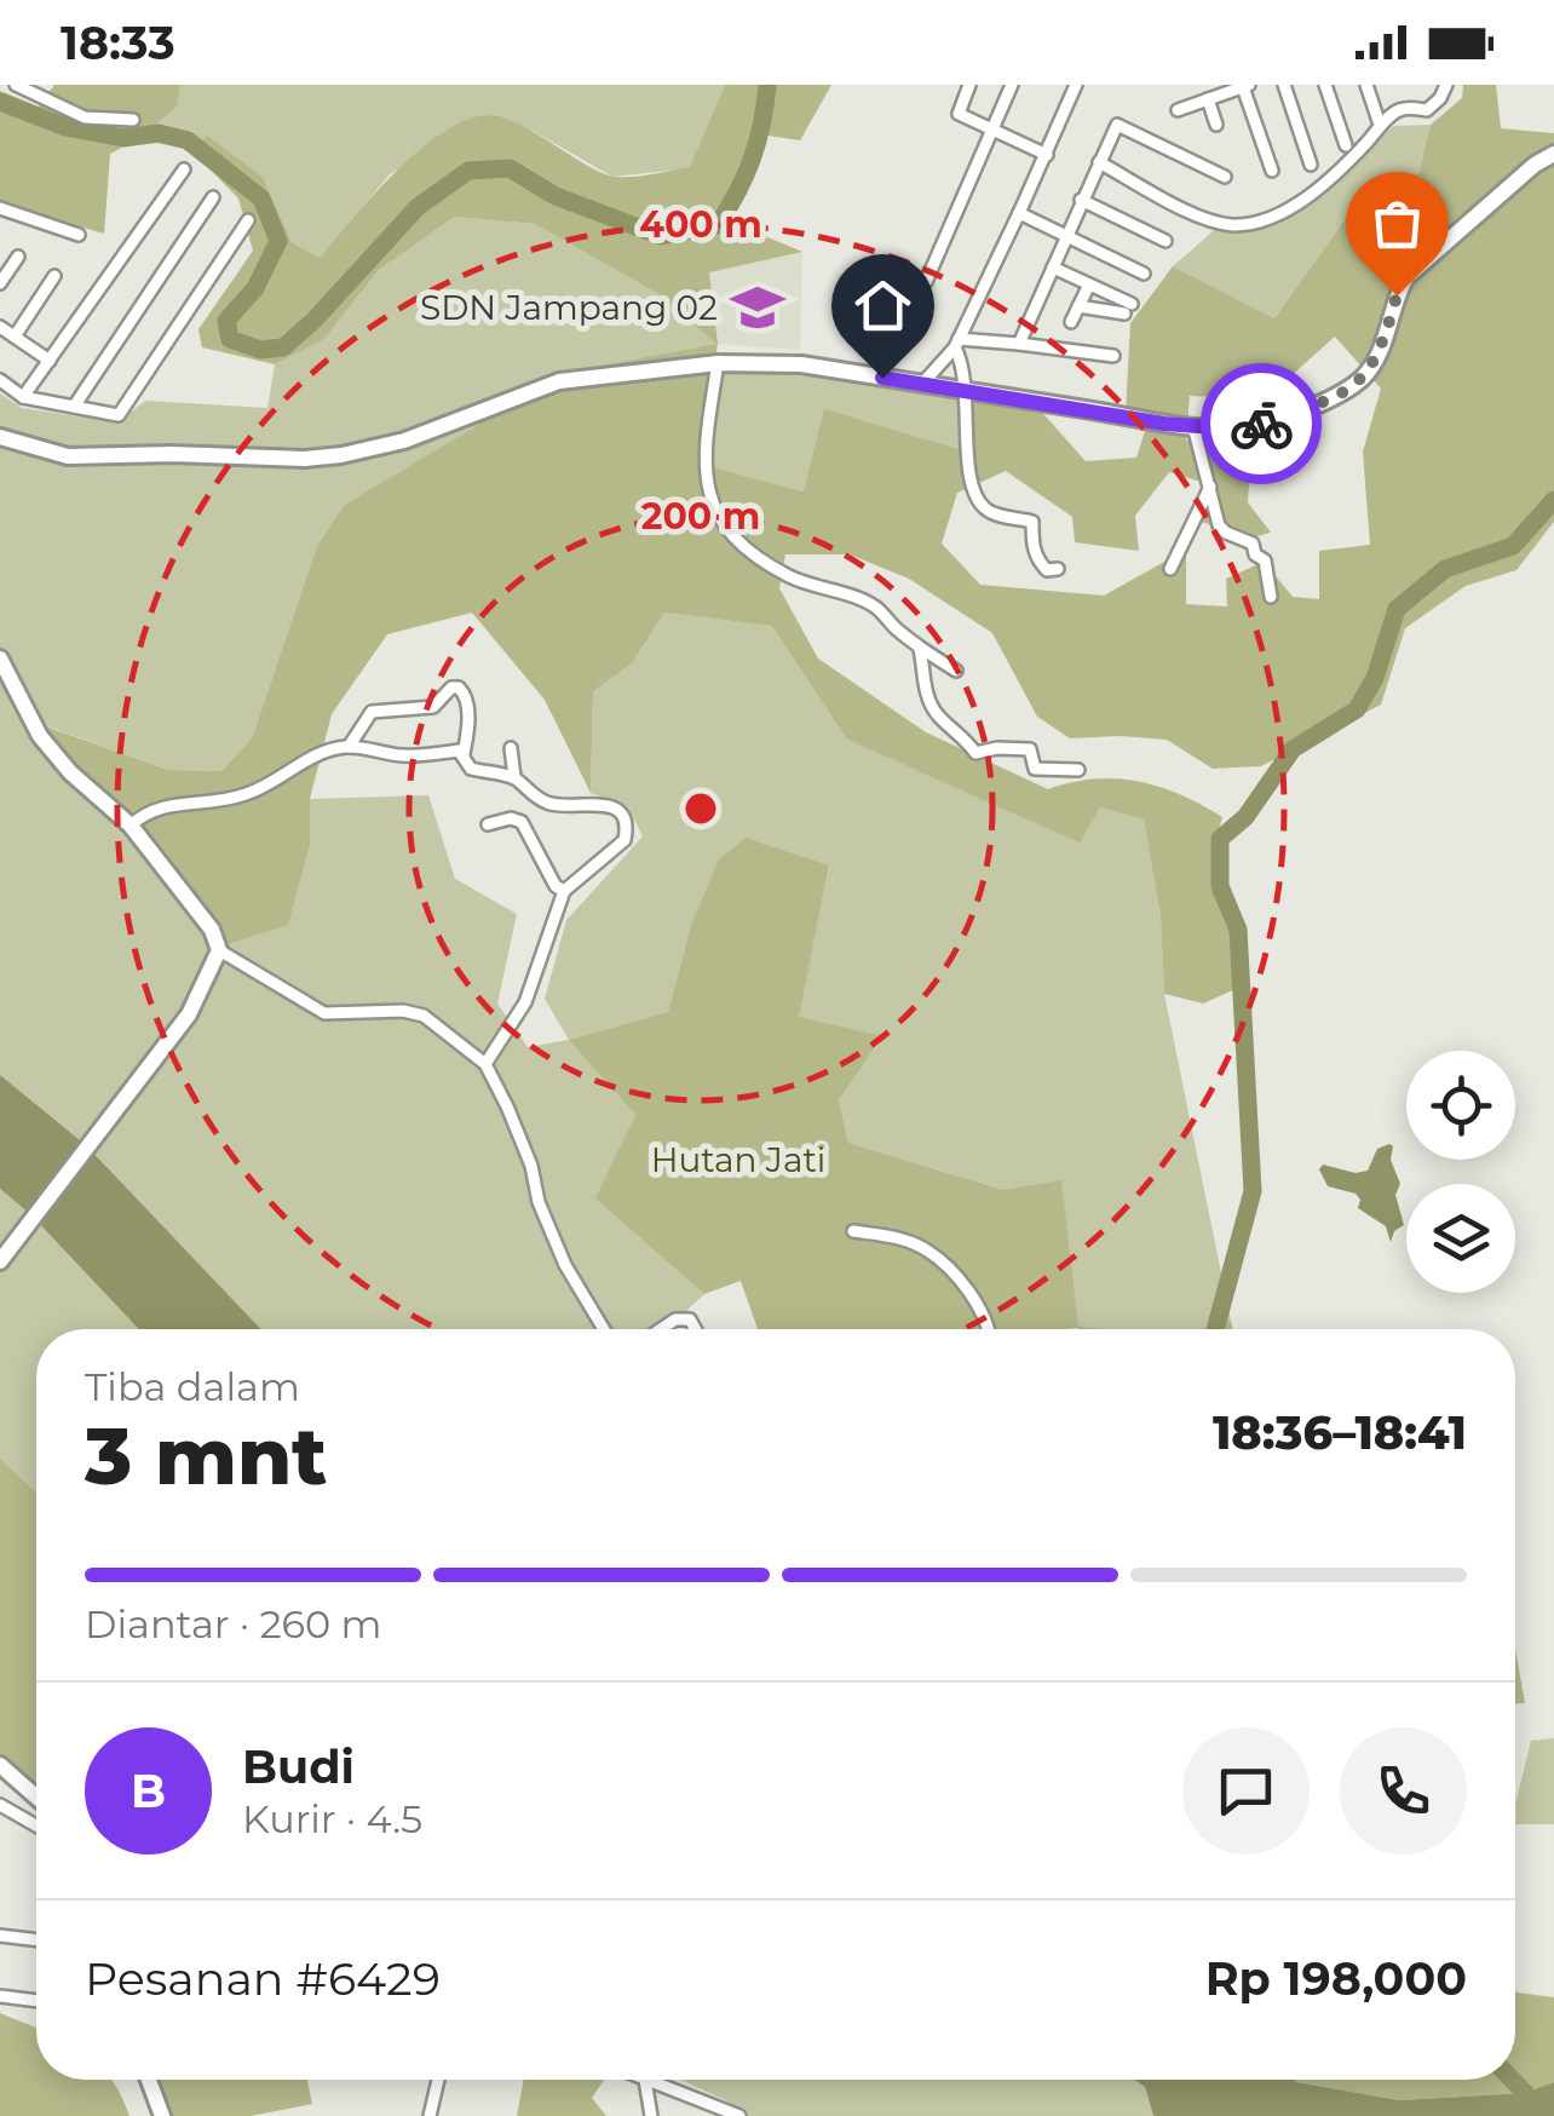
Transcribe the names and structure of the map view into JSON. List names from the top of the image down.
{
  "parks": ["Hutan Jati"],
  "places": {
    "school or university": ["SDN Jampang 02"]
  },
  "page": {
    "status": "18:33",
    "heading": ["3 mnt", "Tiba dalam", "18:36–18:41"],
    "panel": [
      "Budi",
      "Kurir · 4.5",
      "Pesanan #6429",
      "Rp 198,000"
    ],
    "bar": "Diantar · 260 m",
    "round": "B"
  },
  "rings": ["400 m", "200 m"]
}
